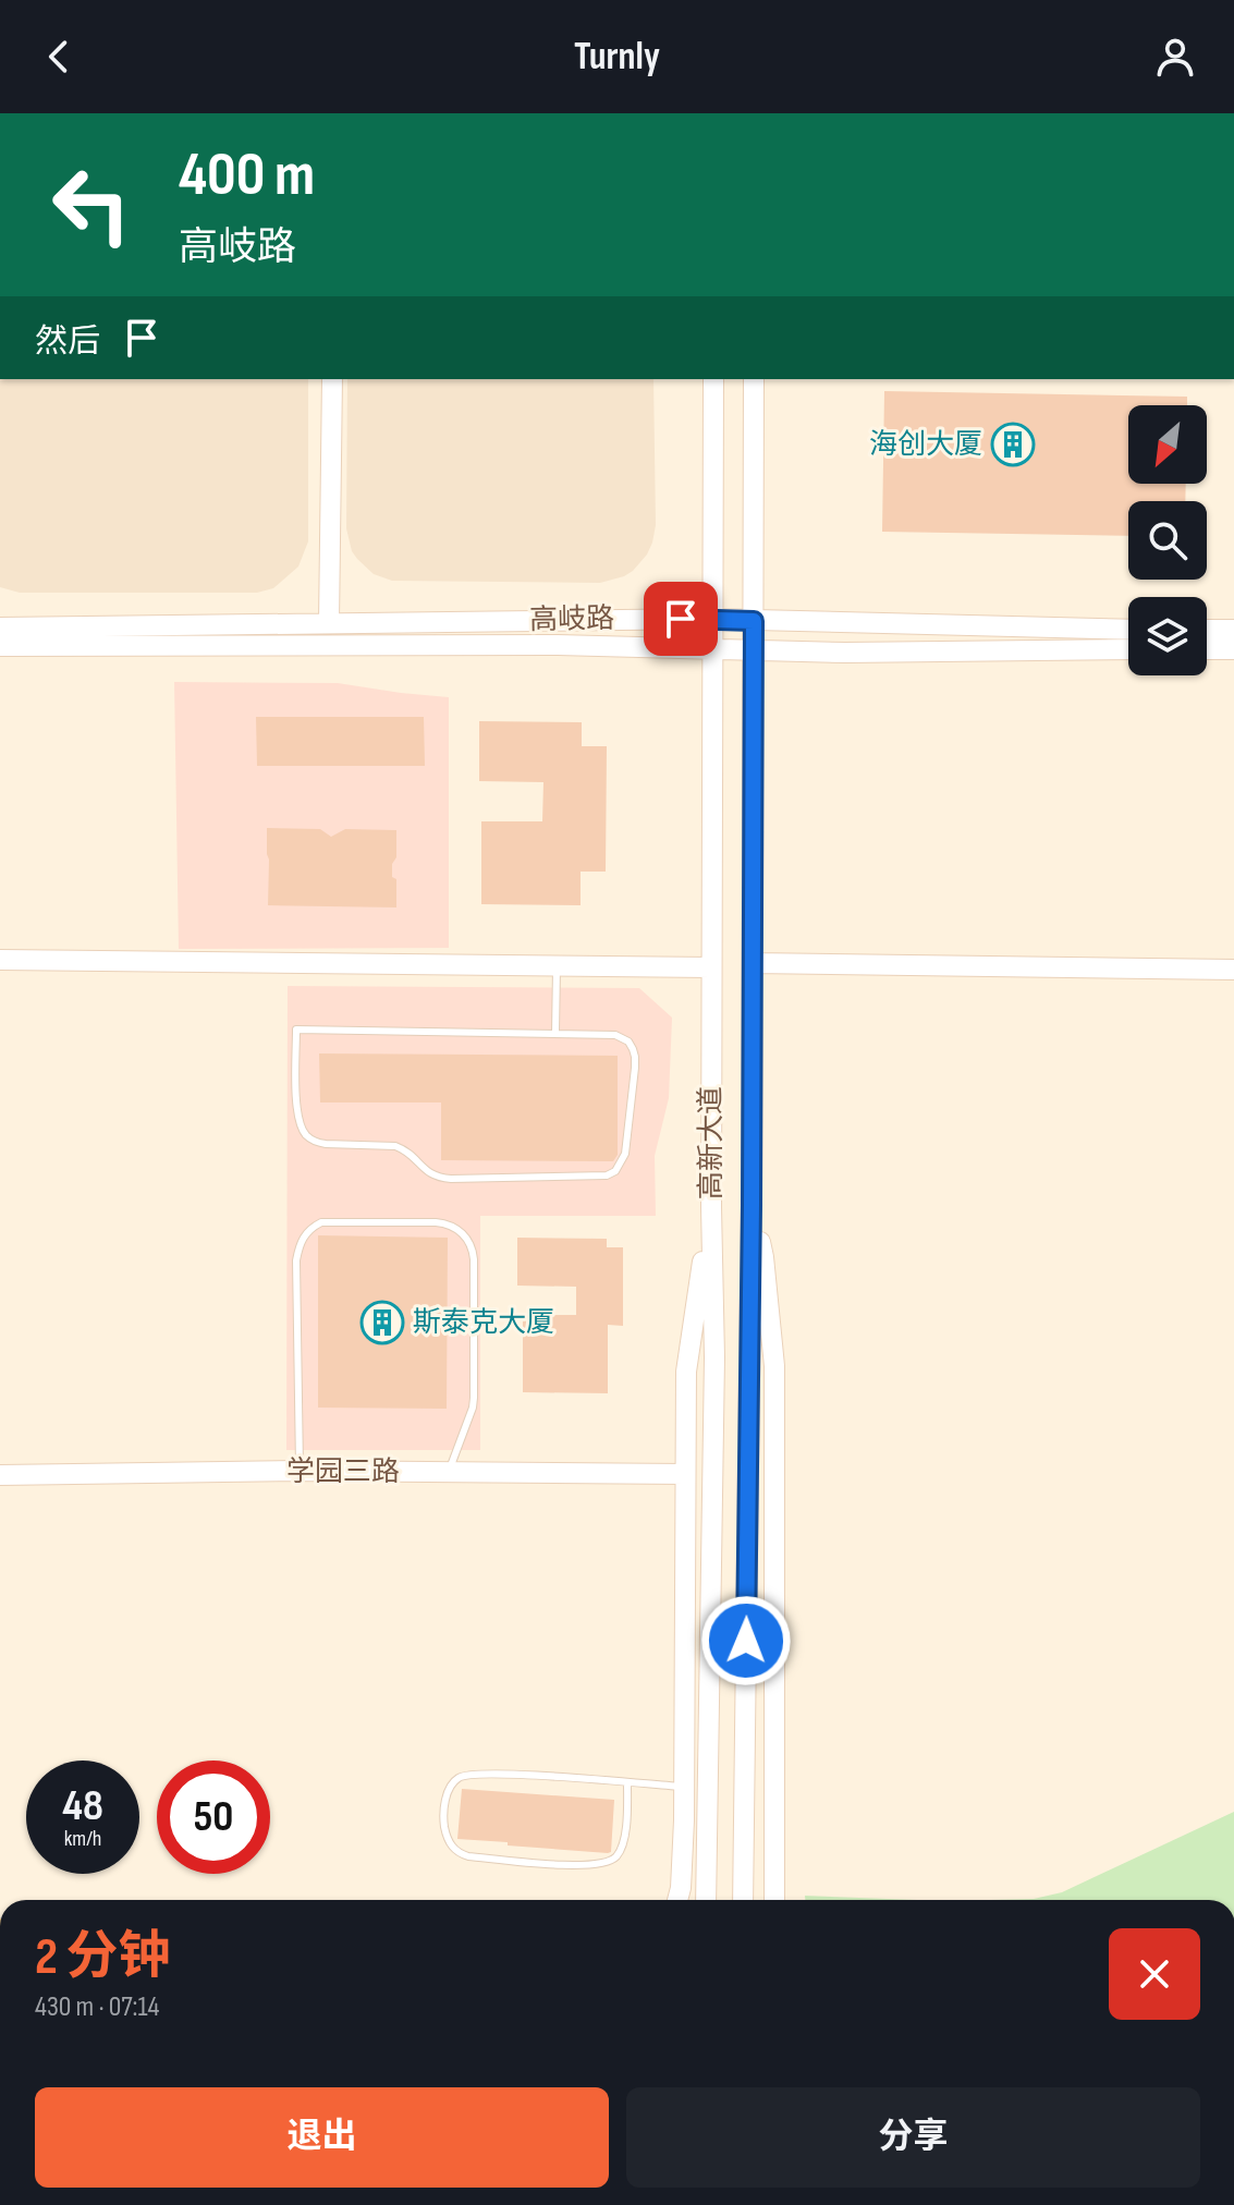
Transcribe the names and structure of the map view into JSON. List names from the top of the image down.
{
  "streets": {
    "main road": ["高岐路", "高新大道", "学园三路"]
  },
  "crossings": [
    ["高岐路", "高新大道"]
  ],
  "places": {
    "building": ["海创大厦", "斯泰克大厦"]
  },
  "north": "bottom left",
  "page": {
    "header": "Turnly",
    "turn": ["400 m", "高岐路"],
    "then": "然后",
    "speed": "48 km/h",
    "limit": "50",
    "heading": ["2 分钟", "430 m · 07:14"],
    "buttons": ["退出", "分享"]
  }
}
